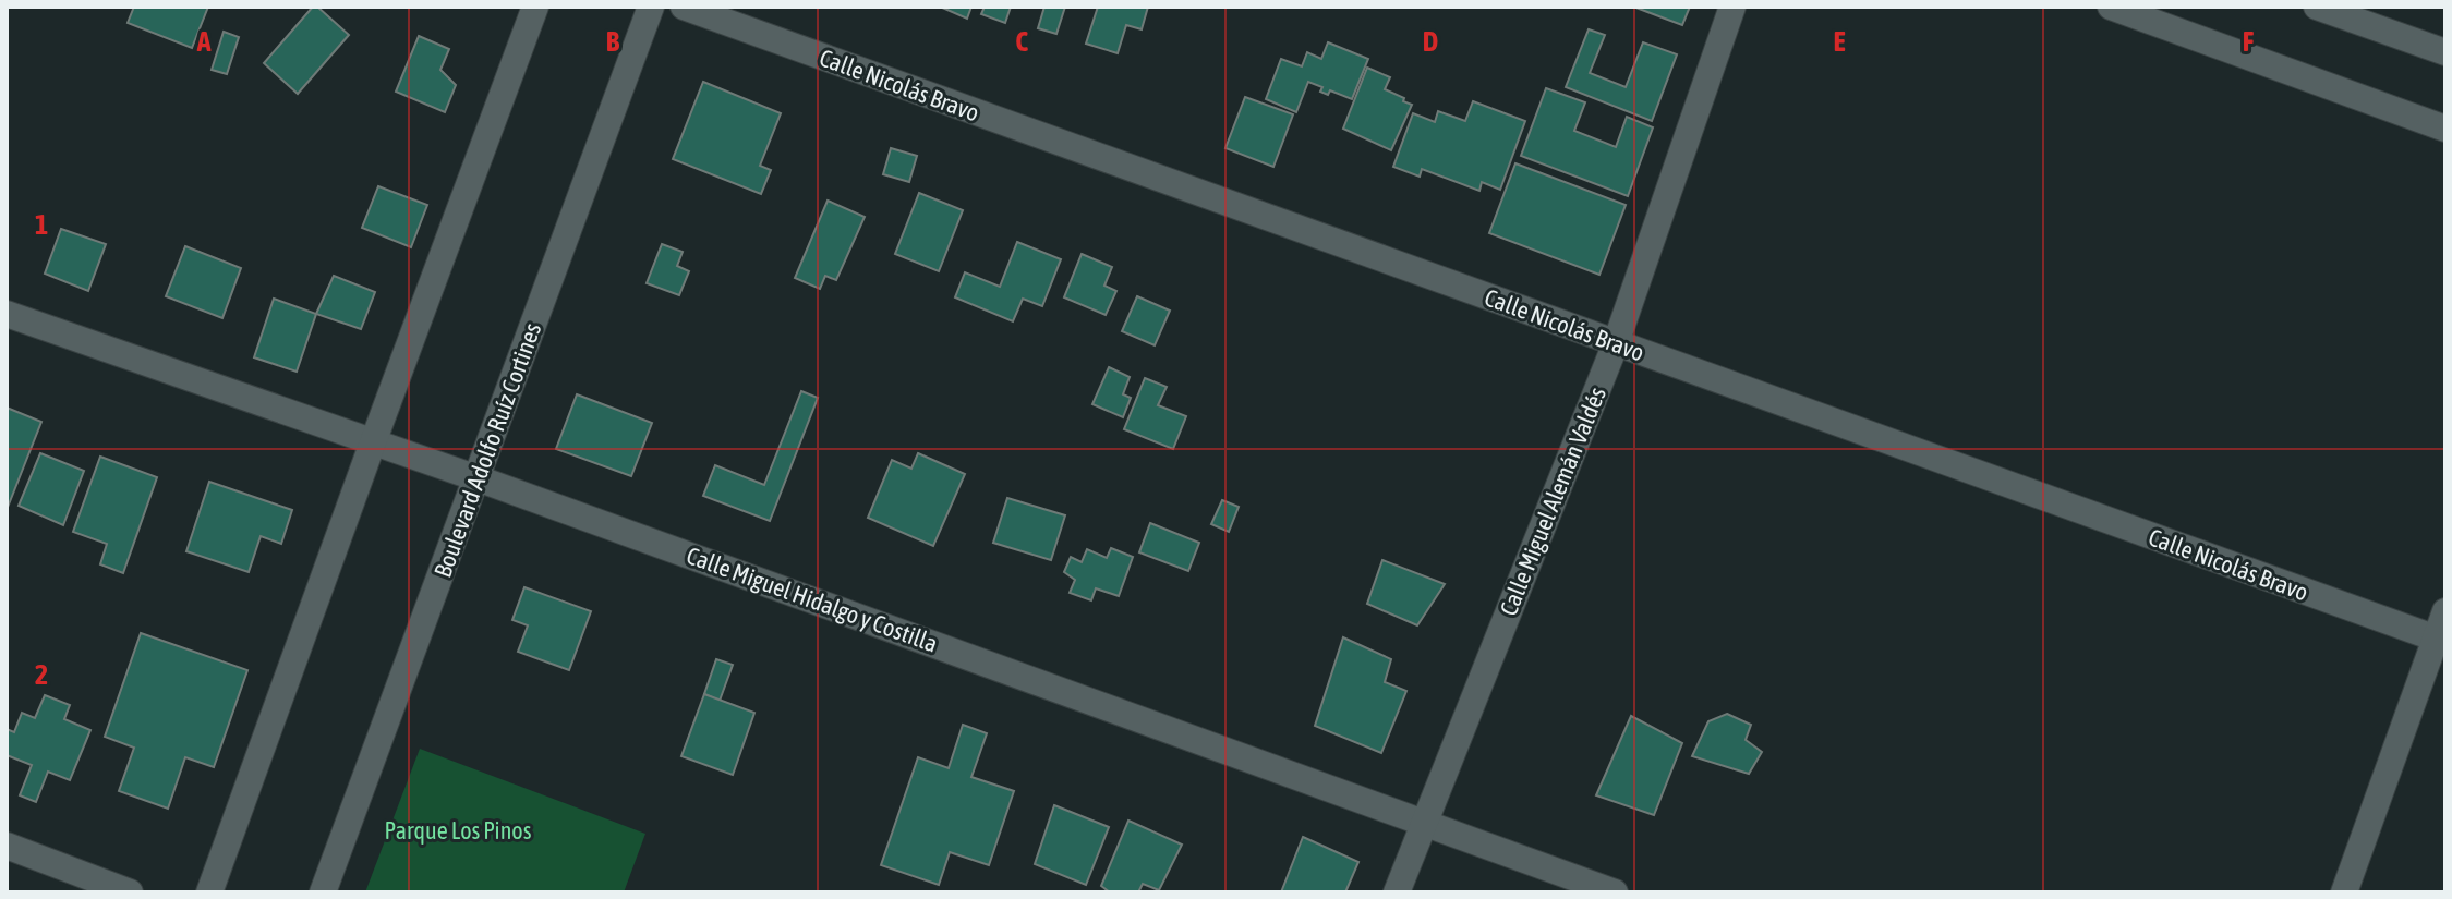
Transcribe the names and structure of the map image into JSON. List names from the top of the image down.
{
  "streets": {
    "street": [
      "Calle Nicolás Bravo",
      "Boulevard Adolfo Ruíz Cortines",
      "Calle Miguel Alemán Valdés",
      "Calle Miguel Hidalgo y Costilla"
    ]
  },
  "crossings": [
    ["Calle Nicolás Bravo", "Calle Miguel Alemán Valdés"],
    ["Boulevard Adolfo Ruíz Cortines", "Calle Miguel Hidalgo y Costilla"],
    ["Calle Miguel Alemán Valdés", "Calle Miguel Hidalgo y Costilla"]
  ],
  "parks": ["Parque Los Pinos"],
  "grid": {
    "columns": [
      "A",
      "B",
      "C",
      "D",
      "E",
      "F"
    ],
    "rows": ["1", "2"]
  }
}
